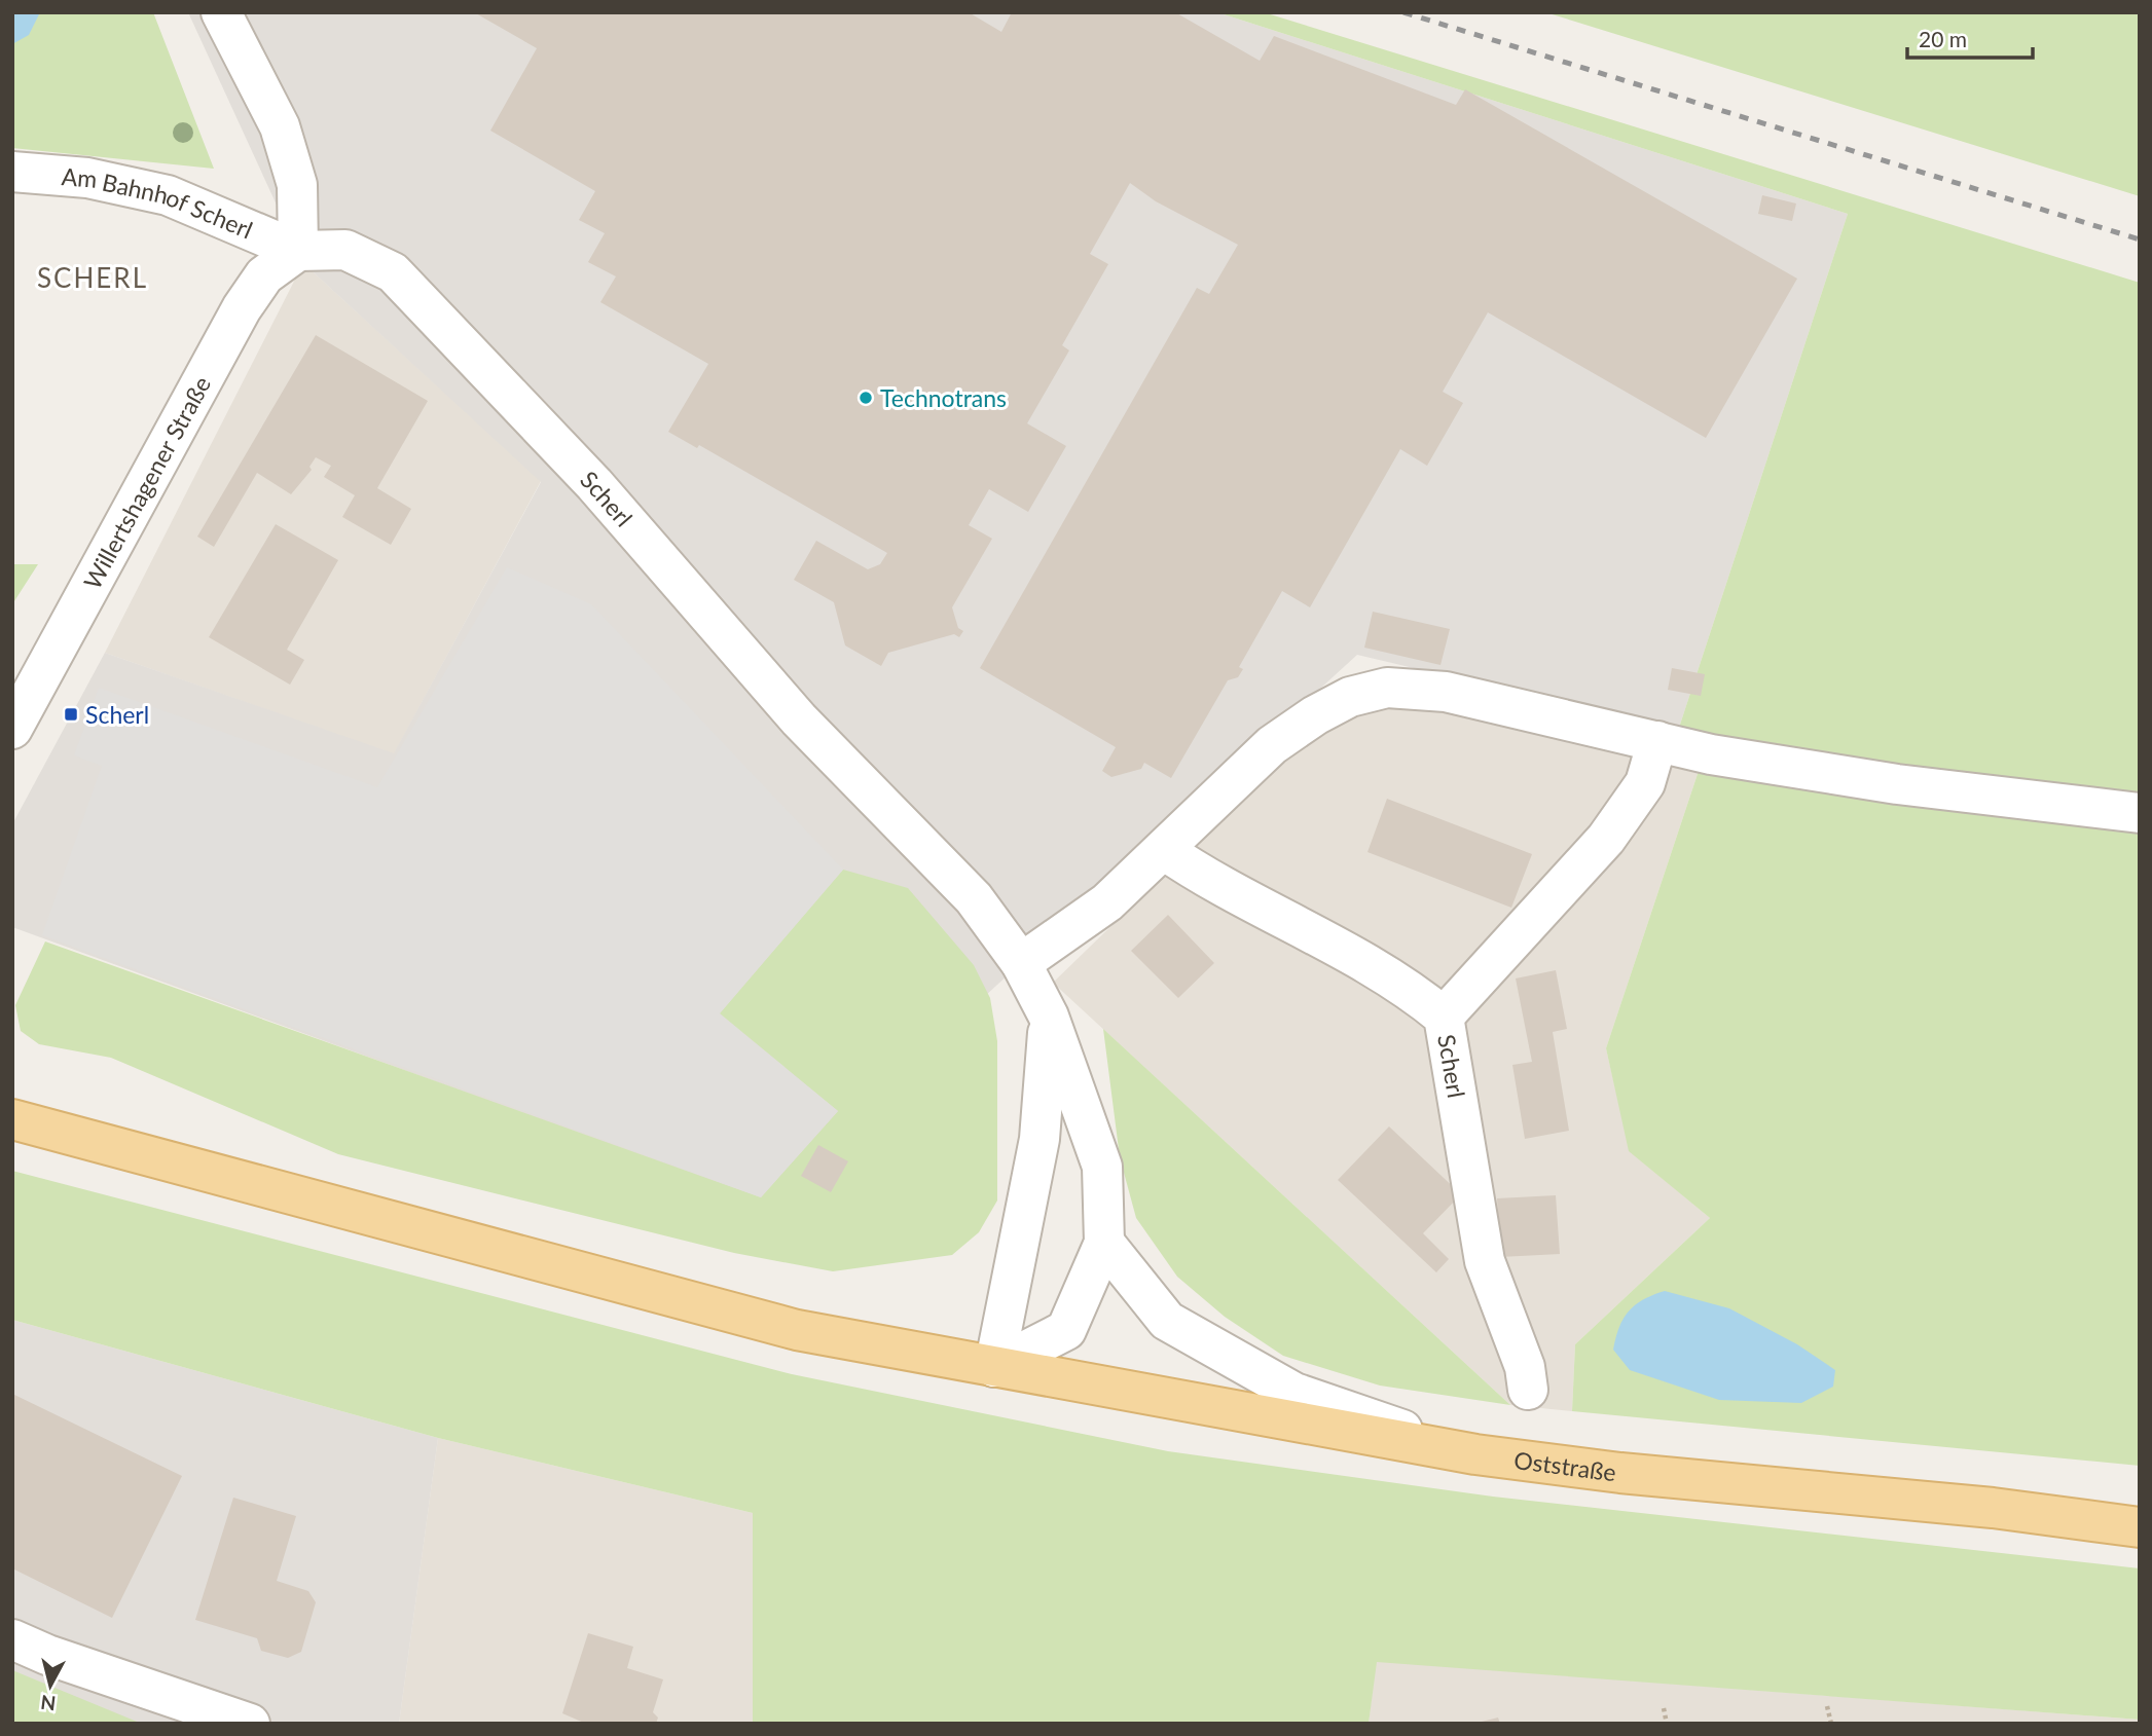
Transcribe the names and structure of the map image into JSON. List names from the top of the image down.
{
  "streets": {
    "main road": ["Oststraße"],
    "street": ["Am Bahnhof Scherl", "Willertshagener Straße", "Scherl"]
  },
  "crossings": [
    ["Am Bahnhof Scherl", "Willertshagener Straße"],
    ["Am Bahnhof Scherl", "Scherl"],
    ["Willertshagener Straße", "Scherl"],
    ["Scherl", "Oststraße"]
  ],
  "districts": ["SCHERL"],
  "places": {
    "other": ["Technotrans"],
    "transit": ["Scherl"]
  },
  "scale_bar": "20 m",
  "north": "bottom"
}
